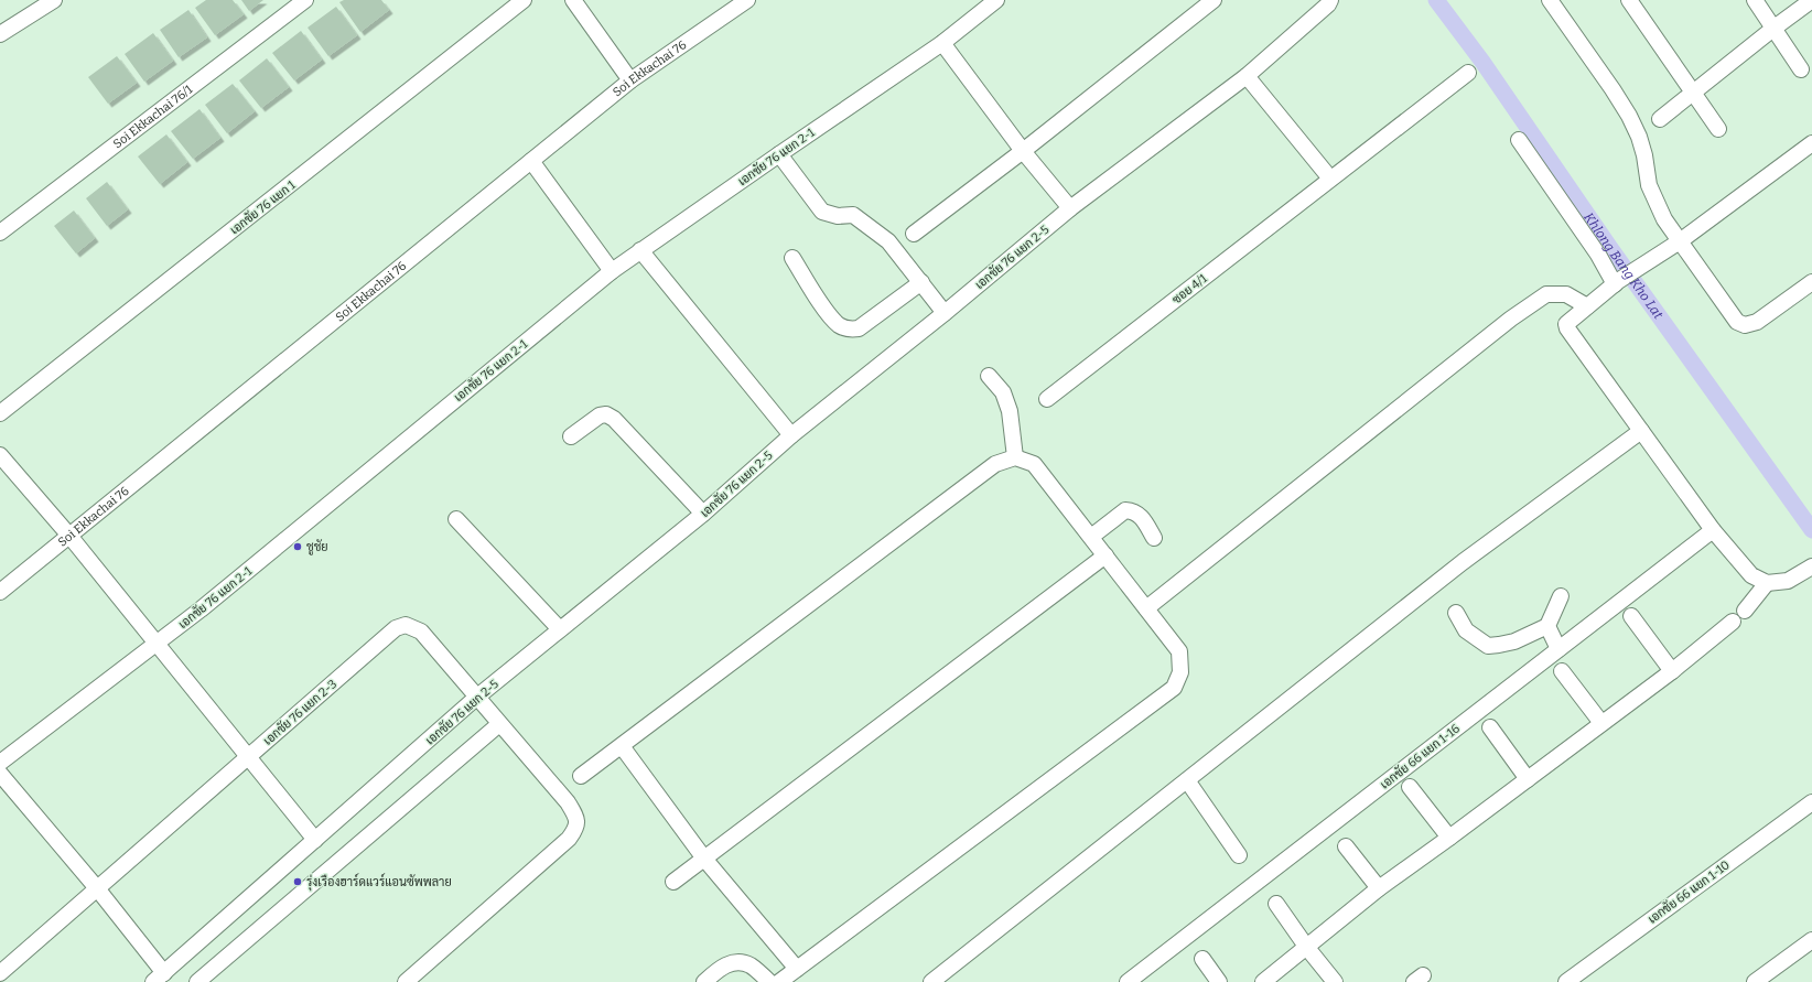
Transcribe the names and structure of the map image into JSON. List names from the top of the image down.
{
  "streets": {
    "street": [
      "Soi Ekkachai 76",
      "Soi Ekkachai 76/1",
      "เอกชัย 76 แยก 2-1",
      "เอกชัย 76 แยก 1",
      "เอกชัย 76 แยก 2-5",
      "ซอย 4/1",
      "เอกชัย 76 แยก 2-3",
      "เอกชัย 66 แยก 1-16",
      "เอกชัย 66 แยก 1-10"
    ]
  },
  "crossings": [
    ["เอกชัย 76 แยก 2-5", "เอกชัย 76 แยก 2-3"]
  ],
  "water": ["Khlong Bang Kho Lat"],
  "places": ["ชูชัย", "รุ่งเรืองฮาร์ดแวร์แอนซัพพลาย"]
}
